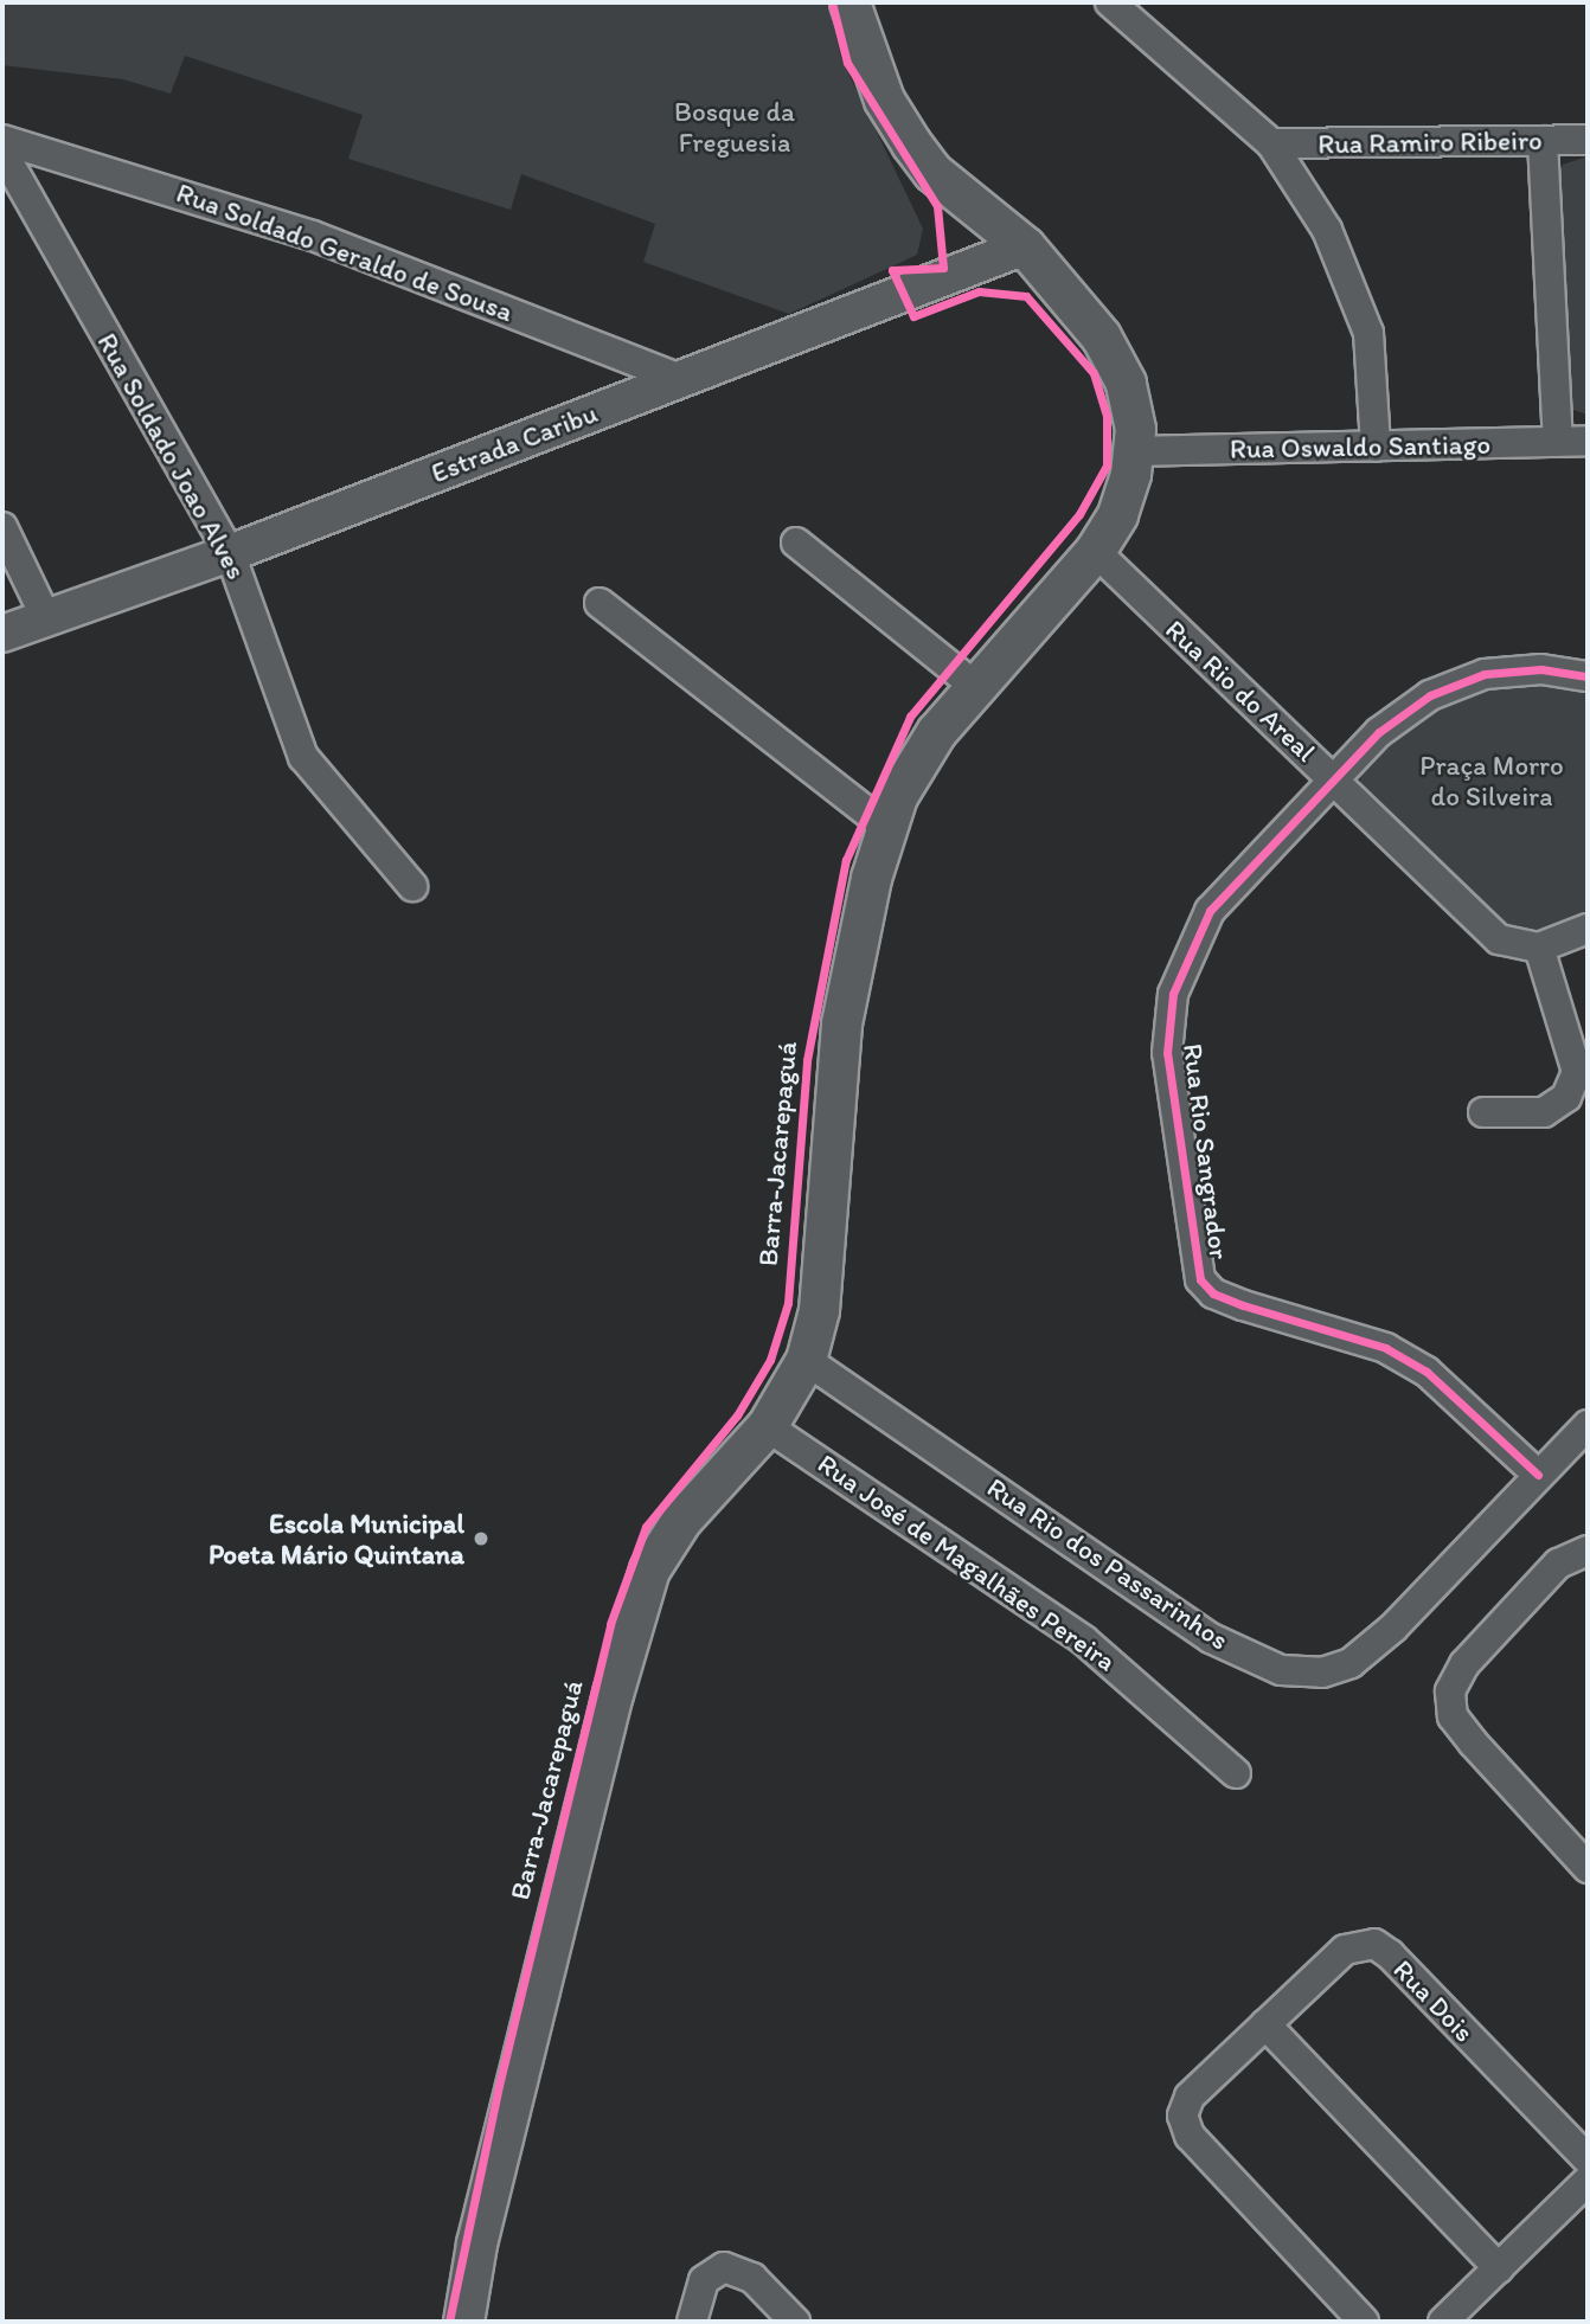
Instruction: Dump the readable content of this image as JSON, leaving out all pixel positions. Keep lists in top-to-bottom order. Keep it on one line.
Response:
{"streets":{"street":["Rua Ramiro Ribeiro","Rua Soldado Geraldo de Sousa","Estrada Caribu","Rua Oswaldo Santiago","Rua Soldado Joao Alves","Rua Rio do Areal","Rua Rio Sangrador","Rua José de Magalhães Pereira","Rua Rio dos Passarinhos","Rua Dois"],"cycle path":["Barra-Jacarepaguá"]},"crossings":[["Rua Soldado Geraldo de Sousa","Estrada Caribu"],["Estrada Caribu","Rua Soldado Joao Alves"],["Rua Rio do Areal","Rua Rio Sangrador"],["Rua Rio Sangrador","Rua Rio dos Passarinhos"]],"parks":["Bosque da Freguesia","Praça Morro do Silveira"],"places":["Escola Municipal Poeta Mário Quintana"]}
